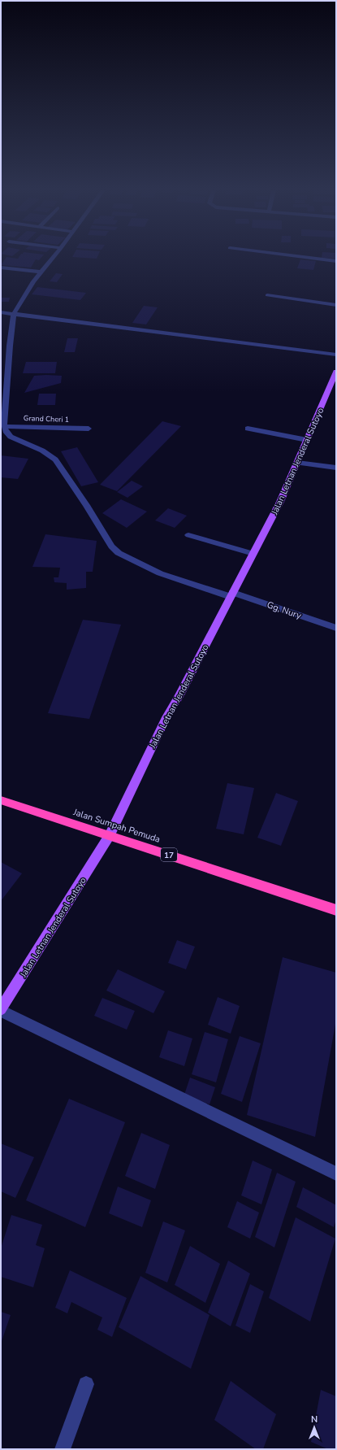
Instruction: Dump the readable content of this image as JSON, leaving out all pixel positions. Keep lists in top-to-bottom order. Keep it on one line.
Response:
{"streets":{"highway":["Jalan Sumpah Pemuda","17"],"main road":["Jalan Letnan Jenderal Sutoyo"],"street":["Grand Cheri 1","Gg, Nury"]},"crossings":[["Grand Cheri 1","Gg, Nury"],["Jalan Letnan Jenderal Sutoyo","Gg, Nury"],["Jalan Letnan Jenderal Sutoyo","Jalan Sumpah Pemuda"]],"north":"top"}
